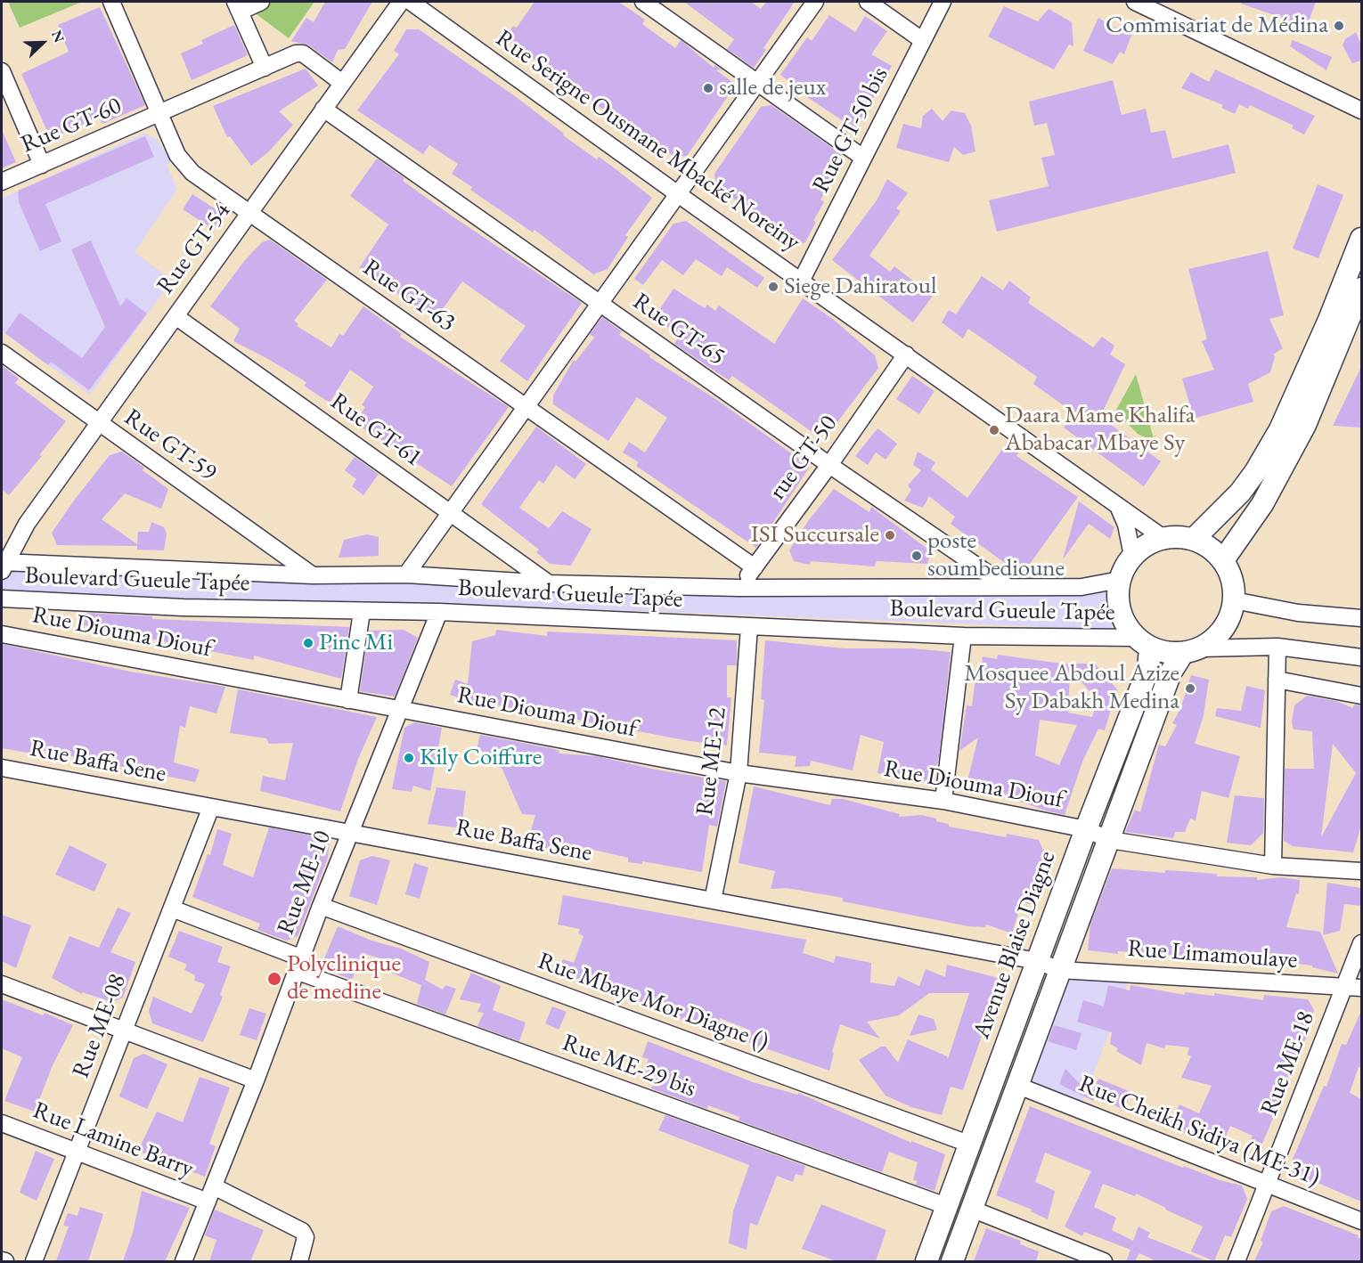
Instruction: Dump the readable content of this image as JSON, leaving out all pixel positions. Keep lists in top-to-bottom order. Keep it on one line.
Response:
{"streets":{"main road":["Avenue Blaise Diagne"],"street":["Rue GT-60","Rue GT-50 bis","Rue Serigne Ousmane Mbacké Noreiny","Rue GT-54","Rue GT-63","Rue GT-65","Rue GT-61","Rue GT-59","rue GT-50","Boulevard Gueule Tapée","Rue Diouma Diouf","Rue Baffa Sene","Rue ME-12","Rue ME-10","Rue Limamoulaye","Rue Mbaye Mor Diagne ()","Rue ME-08","Rue ME-18","Rue ME-29 bis","Rue Cheikh Sidiya (ME-31)","Rue Lamine Barry"]},"crossings":[["Rue GT-60","Rue GT-54"],["Rue GT-60","Rue GT-63"],["Rue GT-50 bis","Rue Serigne Ousmane Mbacké Noreiny"],["Rue Serigne Ousmane Mbacké Noreiny","rue GT-50"],["Rue GT-54","Rue GT-63"],["Rue GT-54","Rue GT-65"],["Rue GT-54","Rue GT-61"],["Rue GT-54","Rue GT-59"],["Rue GT-54","Boulevard Gueule Tapée"],["Rue GT-63","rue GT-50"],["Rue GT-65","rue GT-50"],["Rue GT-65","Boulevard Gueule Tapée"],["Rue GT-61","Boulevard Gueule Tapée"],["Rue GT-59","Boulevard Gueule Tapée"],["rue GT-50","Boulevard Gueule Tapée"],["Boulevard Gueule Tapée","Rue ME-12"],["Boulevard Gueule Tapée","Rue ME-10"],["Boulevard Gueule Tapée","Avenue Blaise Diagne"],["Rue Diouma Diouf","Rue ME-12"],["Rue Diouma Diouf","Rue ME-10"],["Rue Diouma Diouf","Avenue Blaise Diagne"],["Rue Baffa Sene","Rue ME-12"],["Rue Baffa Sene","Rue ME-10"],["Rue Baffa Sene","Avenue Blaise Diagne"],["Rue Baffa Sene","Rue Limamoulaye"],["Rue Baffa Sene","Rue ME-08"],["Rue ME-10","Rue Mbaye Mor Diagne ()"],["Rue ME-10","Rue ME-29 bis"],["Rue ME-10","Rue Lamine Barry"],["Avenue Blaise Diagne","Rue Limamoulaye"],["Avenue Blaise Diagne","Rue Mbaye Mor Diagne ()"],["Avenue Blaise Diagne","Rue ME-29 bis"],["Rue Limamoulaye","Rue ME-18"],["Rue ME-08","Rue ME-29 bis"],["Rue ME-08","Rue Lamine Barry"],["Rue ME-18","Rue Cheikh Sidiya (ME-31)"]],"places":["Commisariat de Médina","salle de jeux","Siege Dahiratoul","Daara Mame Khalifa Ababacar Mbaye Sy","ISI Succursale","poste soumbedioune","Pinc Mi","Mosquee Abdoul Azize Sy Dabakh Medina","Kily Coiffure","Polyclinique de medine"],"north":"top right"}
